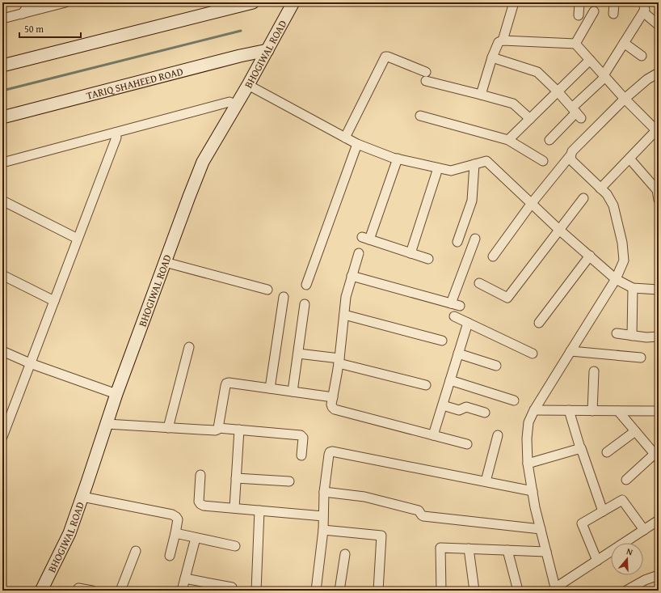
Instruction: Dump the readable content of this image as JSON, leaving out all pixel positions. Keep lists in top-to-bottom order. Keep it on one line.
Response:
{"streets":{"main road":["BHOGIWAL ROAD","TARIQ SHAHEED ROAD"]},"crossings":[["BHOGIWAL ROAD","TARIQ SHAHEED ROAD"]],"scale_bar":"50 m","north":"top"}
